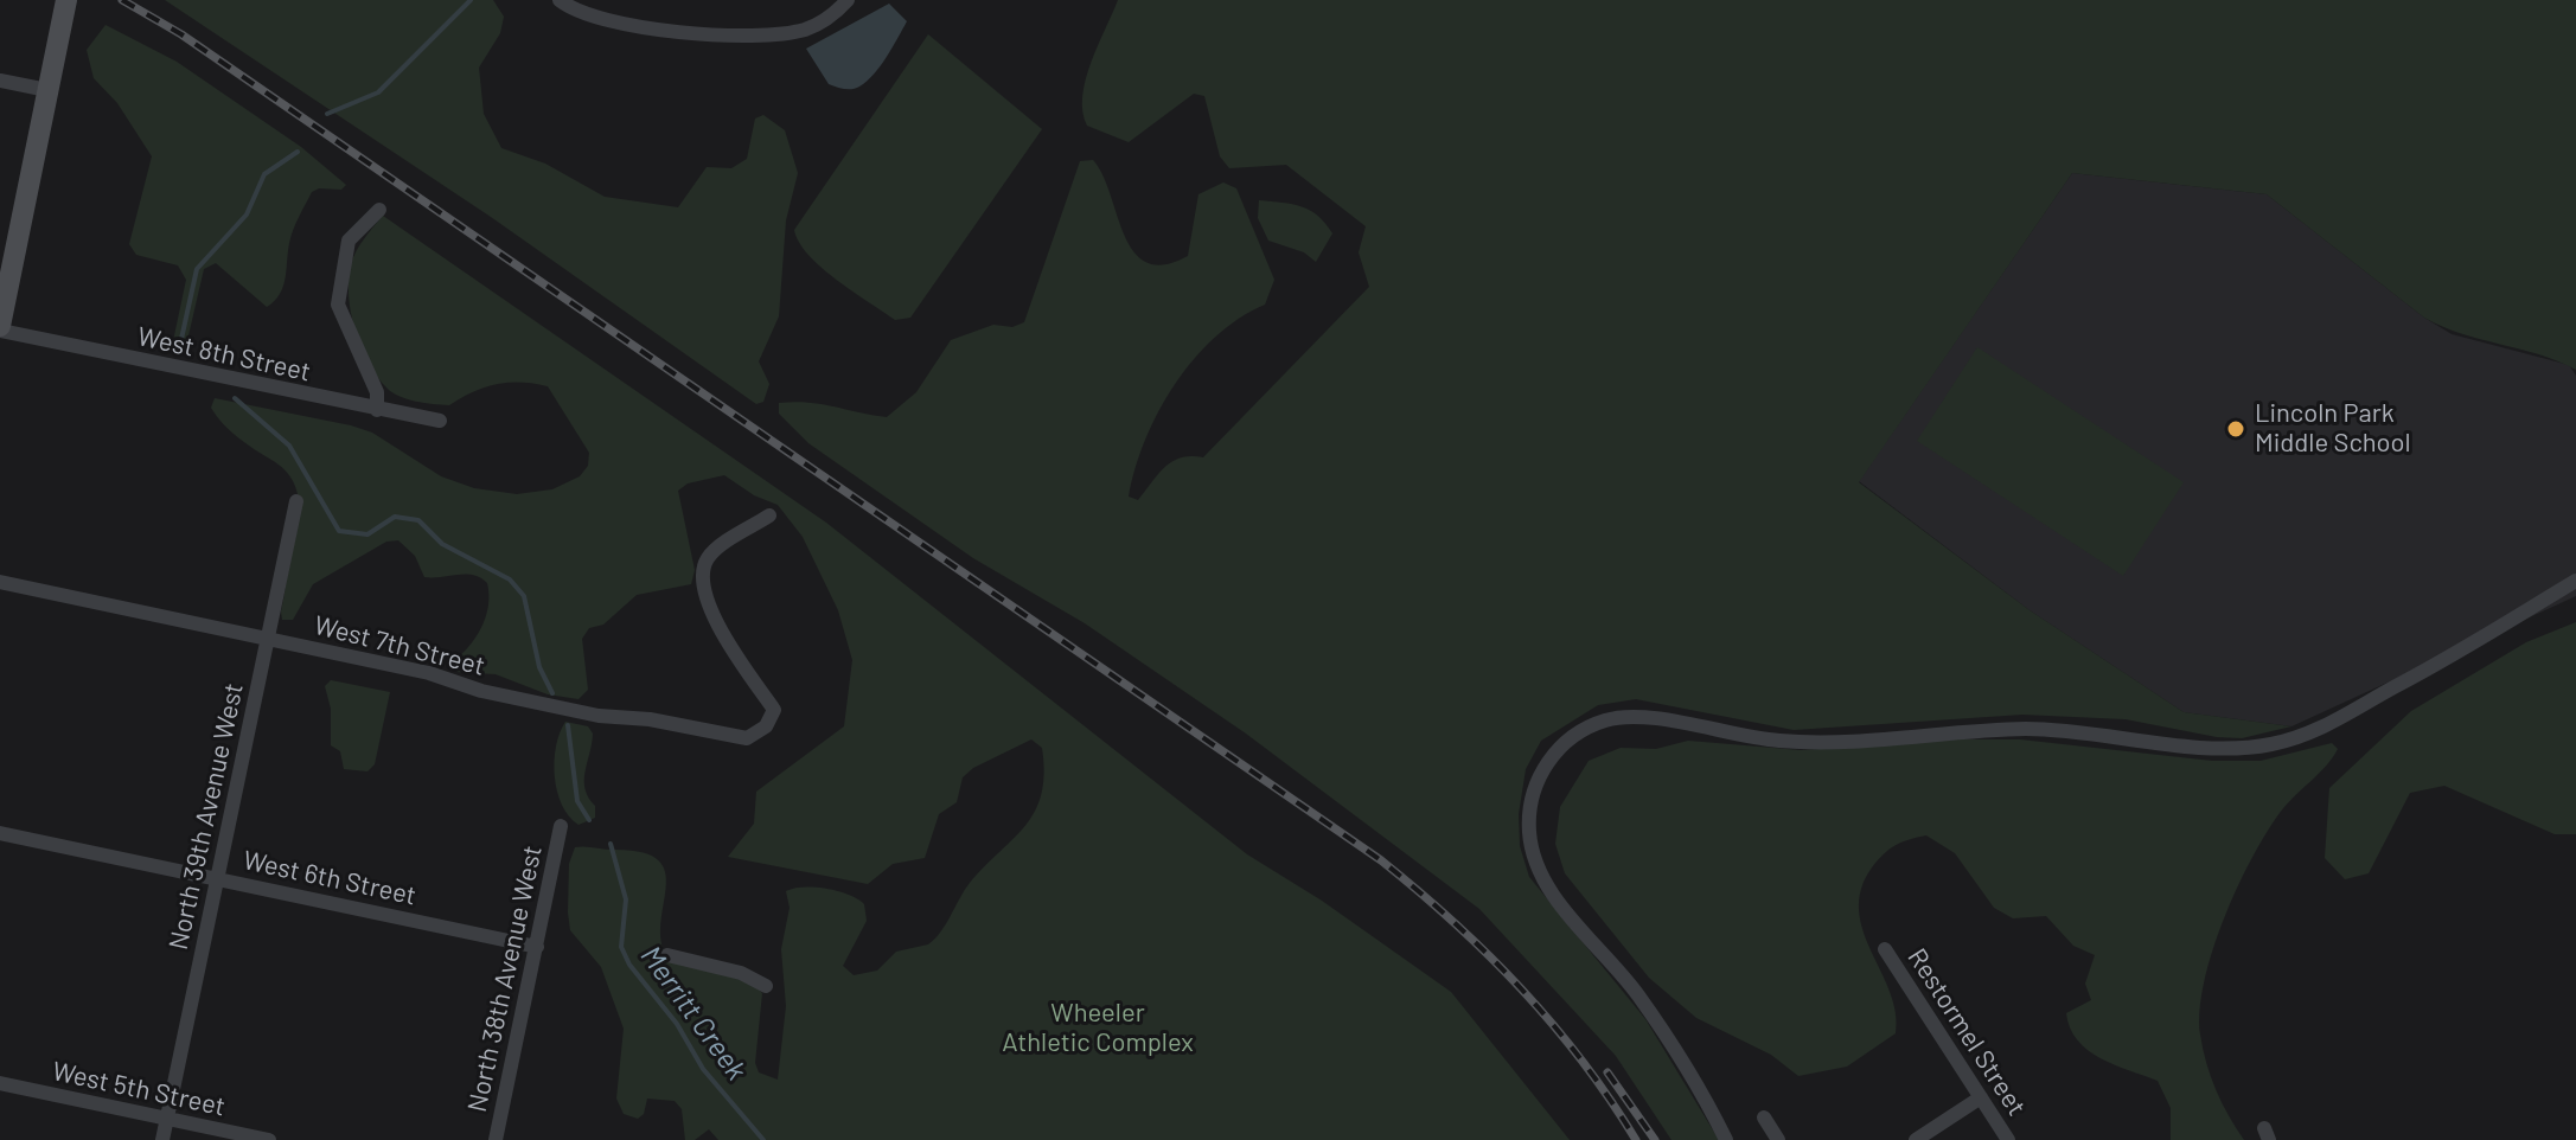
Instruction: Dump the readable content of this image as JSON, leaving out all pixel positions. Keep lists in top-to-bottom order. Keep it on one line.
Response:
{"streets":{"street":["West 8th Street","West 7th Street","North 39th Avenue West","West 6th Street","North 38th Avenue West","Restormel Street","West 5th Street"]},"crossings":[["West 7th Street","North 39th Avenue West"],["North 39th Avenue West","West 6th Street"],["North 39th Avenue West","West 5th Street"],["West 6th Street","North 38th Avenue West"]],"water":["Merritt Creek"],"parks":["Wheeler Athletic Complex"],"places":["Lincoln Park Middle School"]}
